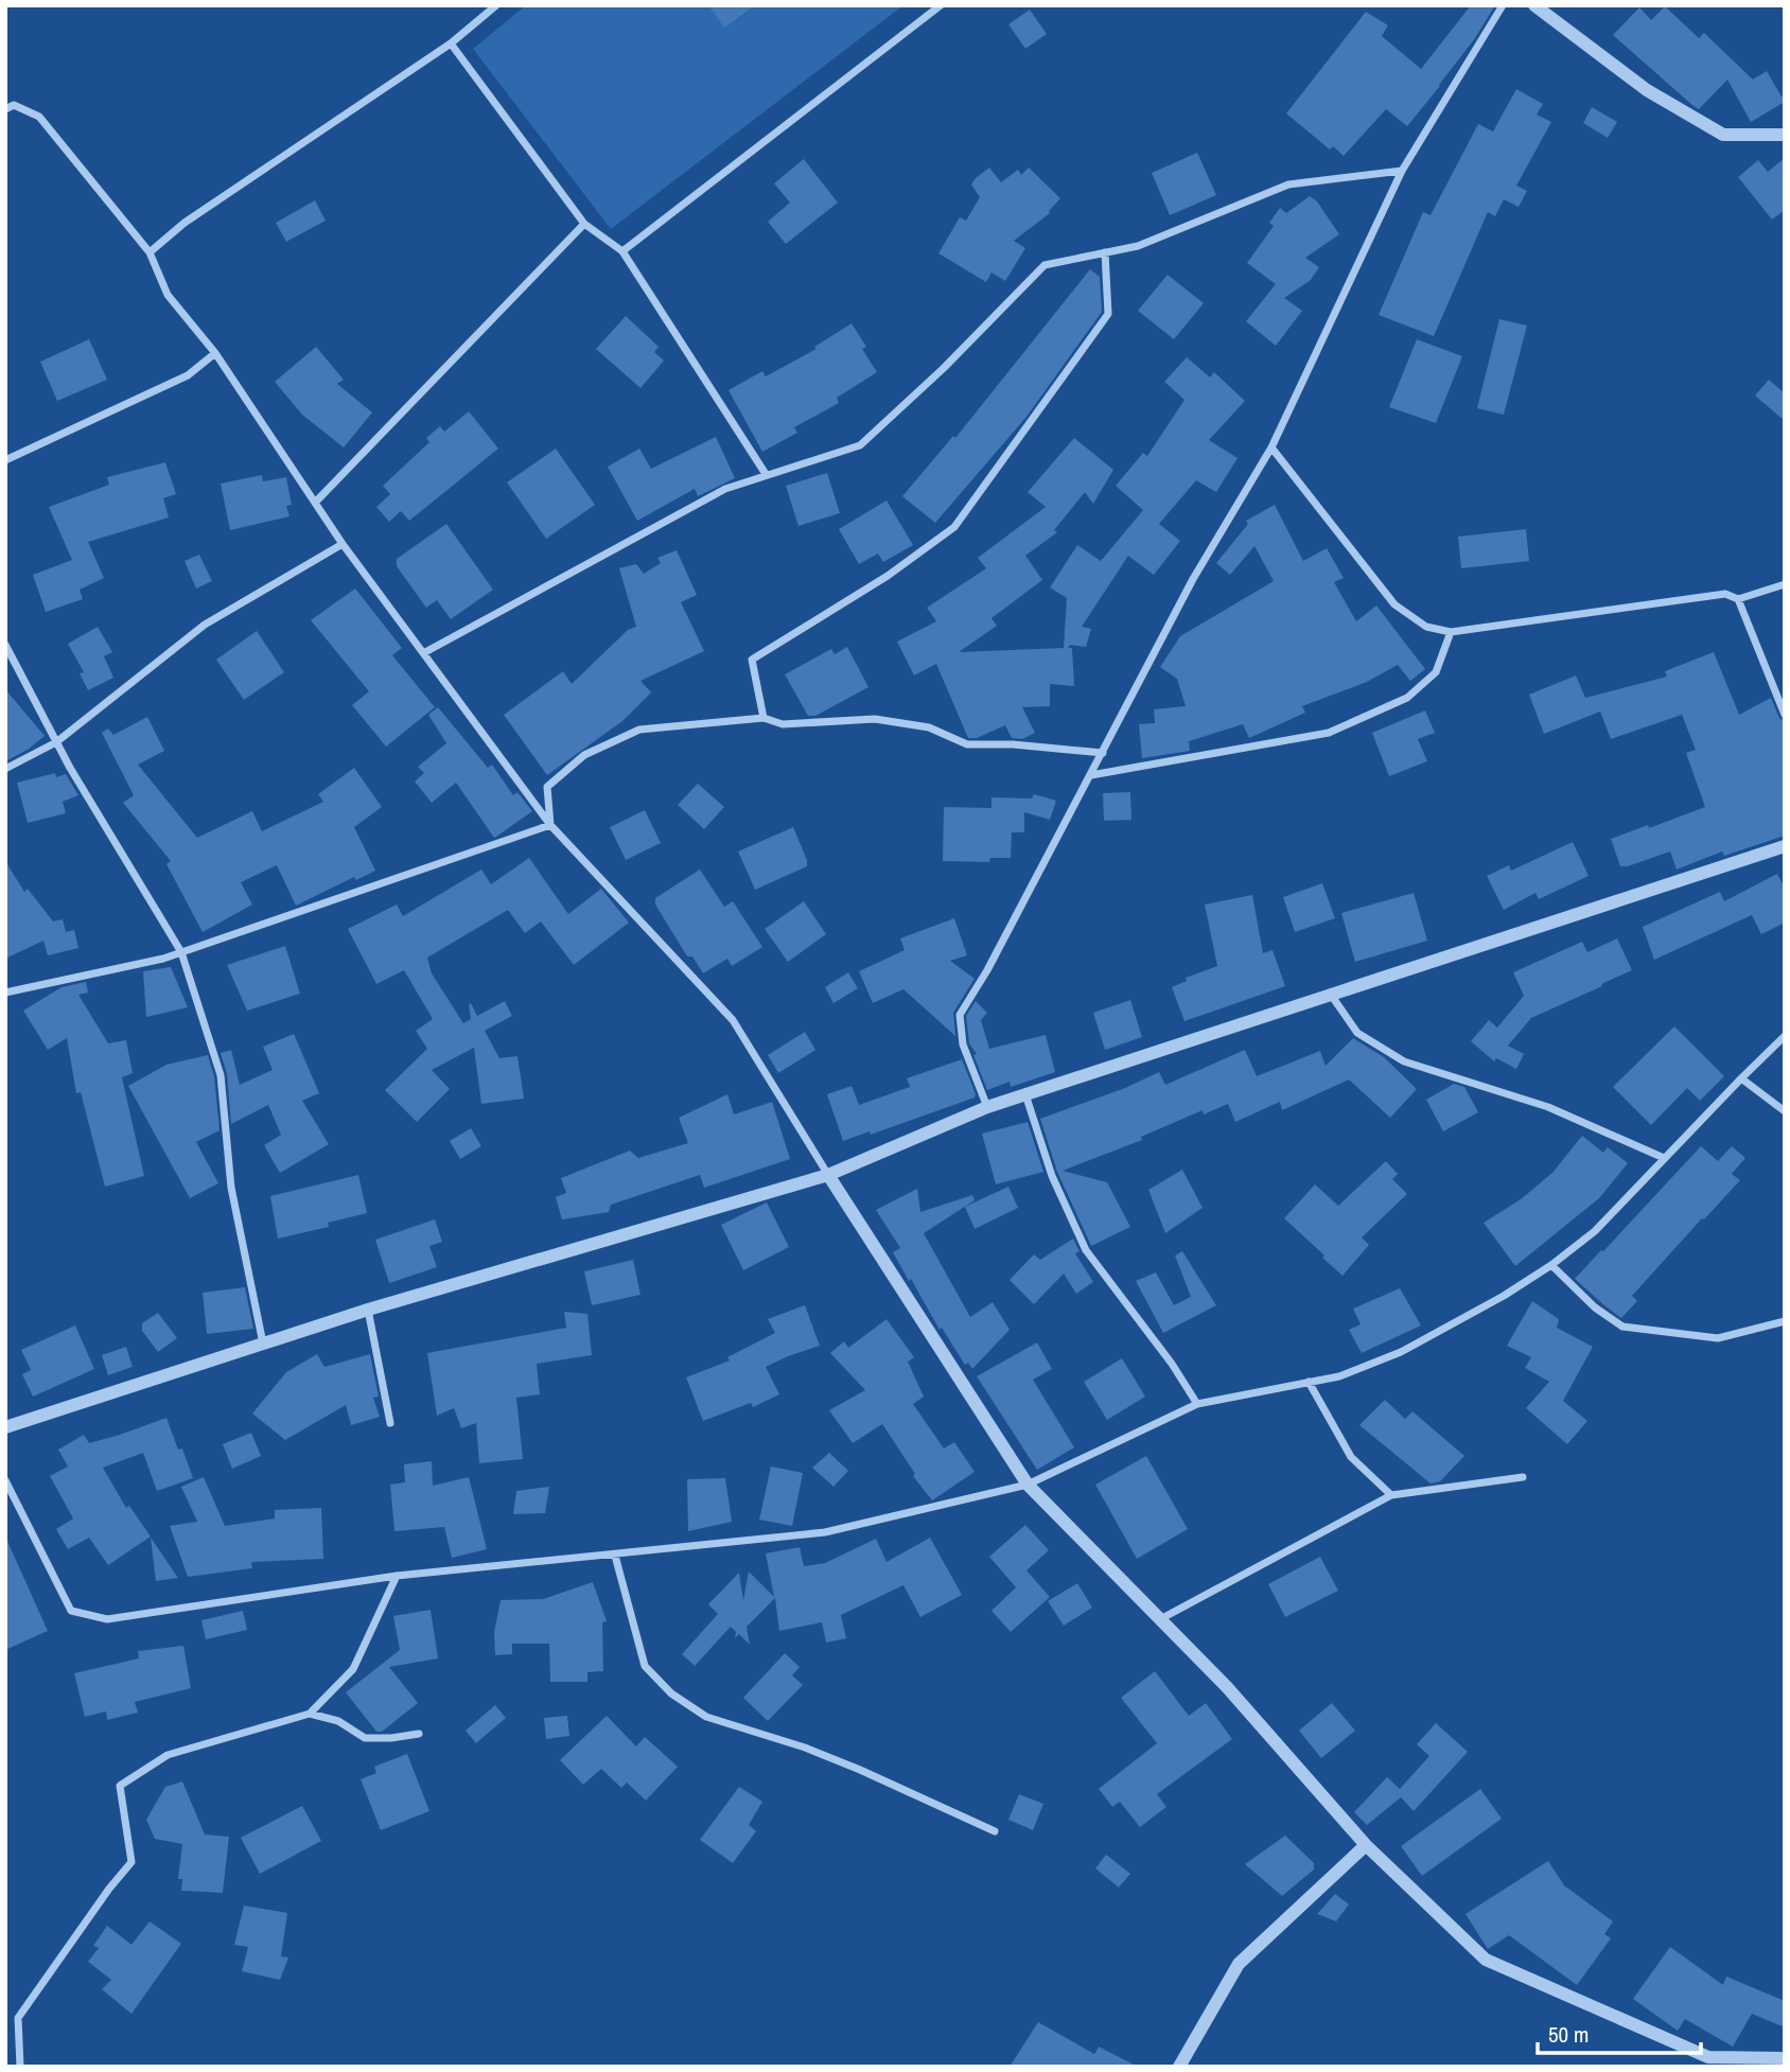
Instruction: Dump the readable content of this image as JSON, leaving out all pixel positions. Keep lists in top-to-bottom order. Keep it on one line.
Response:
{"scale_bar":"50 m"}
